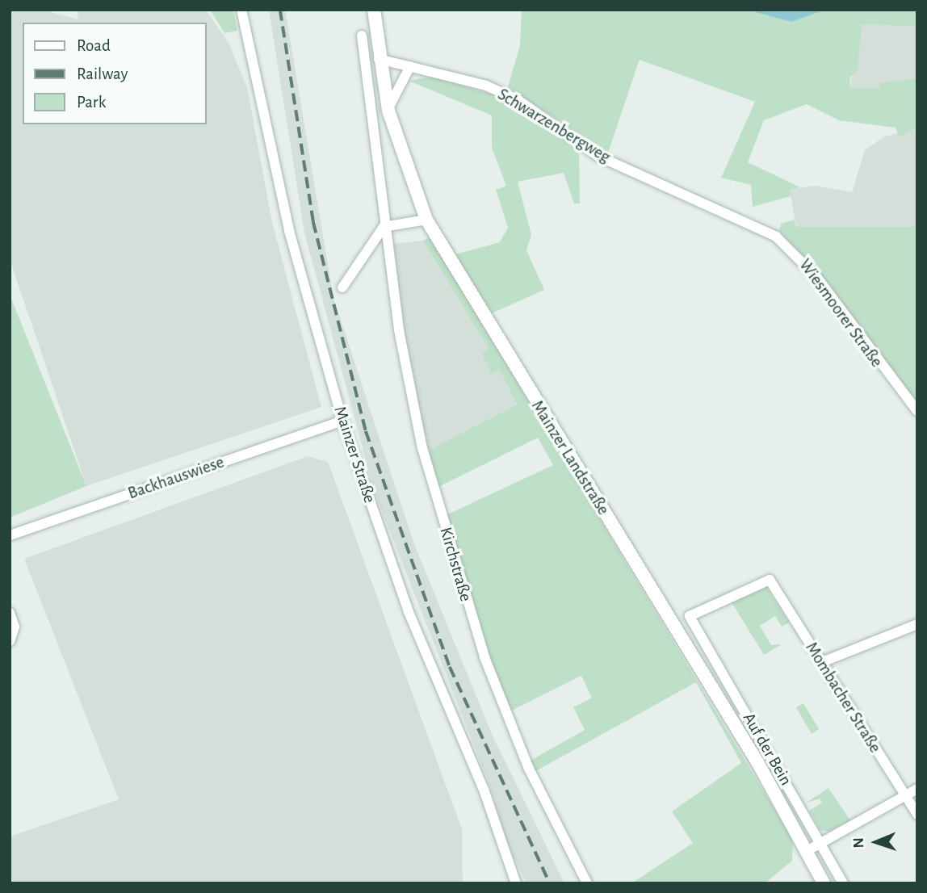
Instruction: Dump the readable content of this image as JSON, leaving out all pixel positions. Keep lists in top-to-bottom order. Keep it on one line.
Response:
{"streets":{"main road":["Mainzer Landstraße"],"street":["Schwarzenbergweg","Wiesmoorer Straße","Mainzer Straße","Backhauswiese","Kirchstraße","Mombacher Straße","Auf der Bein"]},"crossings":[["Schwarzenbergweg","Wiesmoorer Straße"],["Schwarzenbergweg","Mainzer Landstraße"],["Mainzer Straße","Backhauswiese"],["Mombacher Straße","Auf der Bein"]],"legend":["Road","Railway","Park"],"north":"left"}
